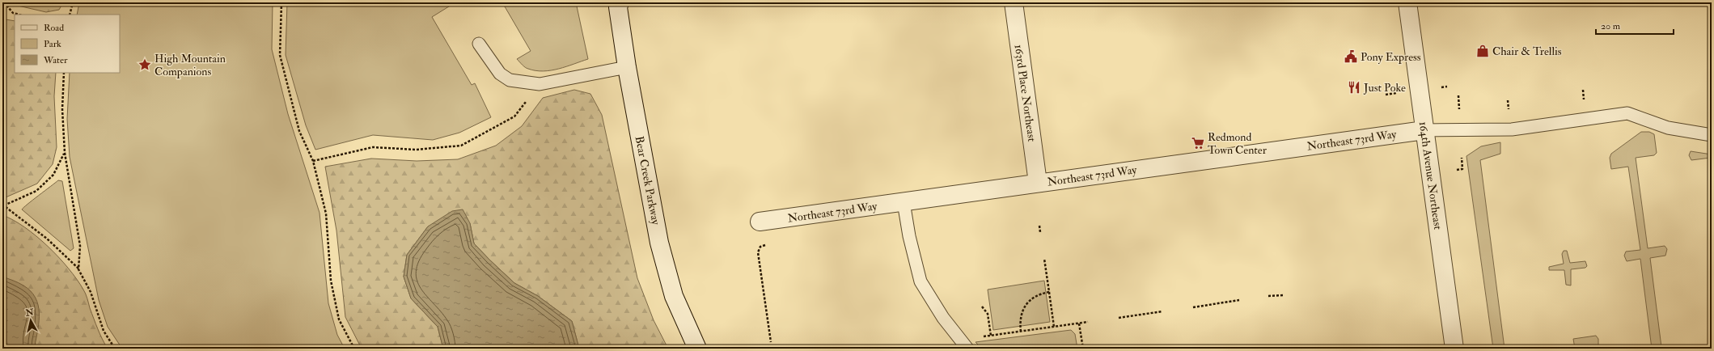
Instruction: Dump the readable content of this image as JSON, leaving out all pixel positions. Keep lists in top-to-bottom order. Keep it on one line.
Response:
{"streets":{"street":["163rd Place Northeast","Northeast 73rd Way","164th Avenue Northeast","Bear Creek Parkway"]},"crossings":[["163rd Place Northeast","Northeast 73rd Way"],["Northeast 73rd Way","164th Avenue Northeast"]],"places":{"shop":["Chair & Trellis"],"public building":["Pony Express"],"place":["High Mountain Companions"],"restaurant":["Just Poke"],"supermarket":["Redmond Town Center"]},"legend":["Road","Park","Water"],"scale_bar":"20 m","north":"top"}
